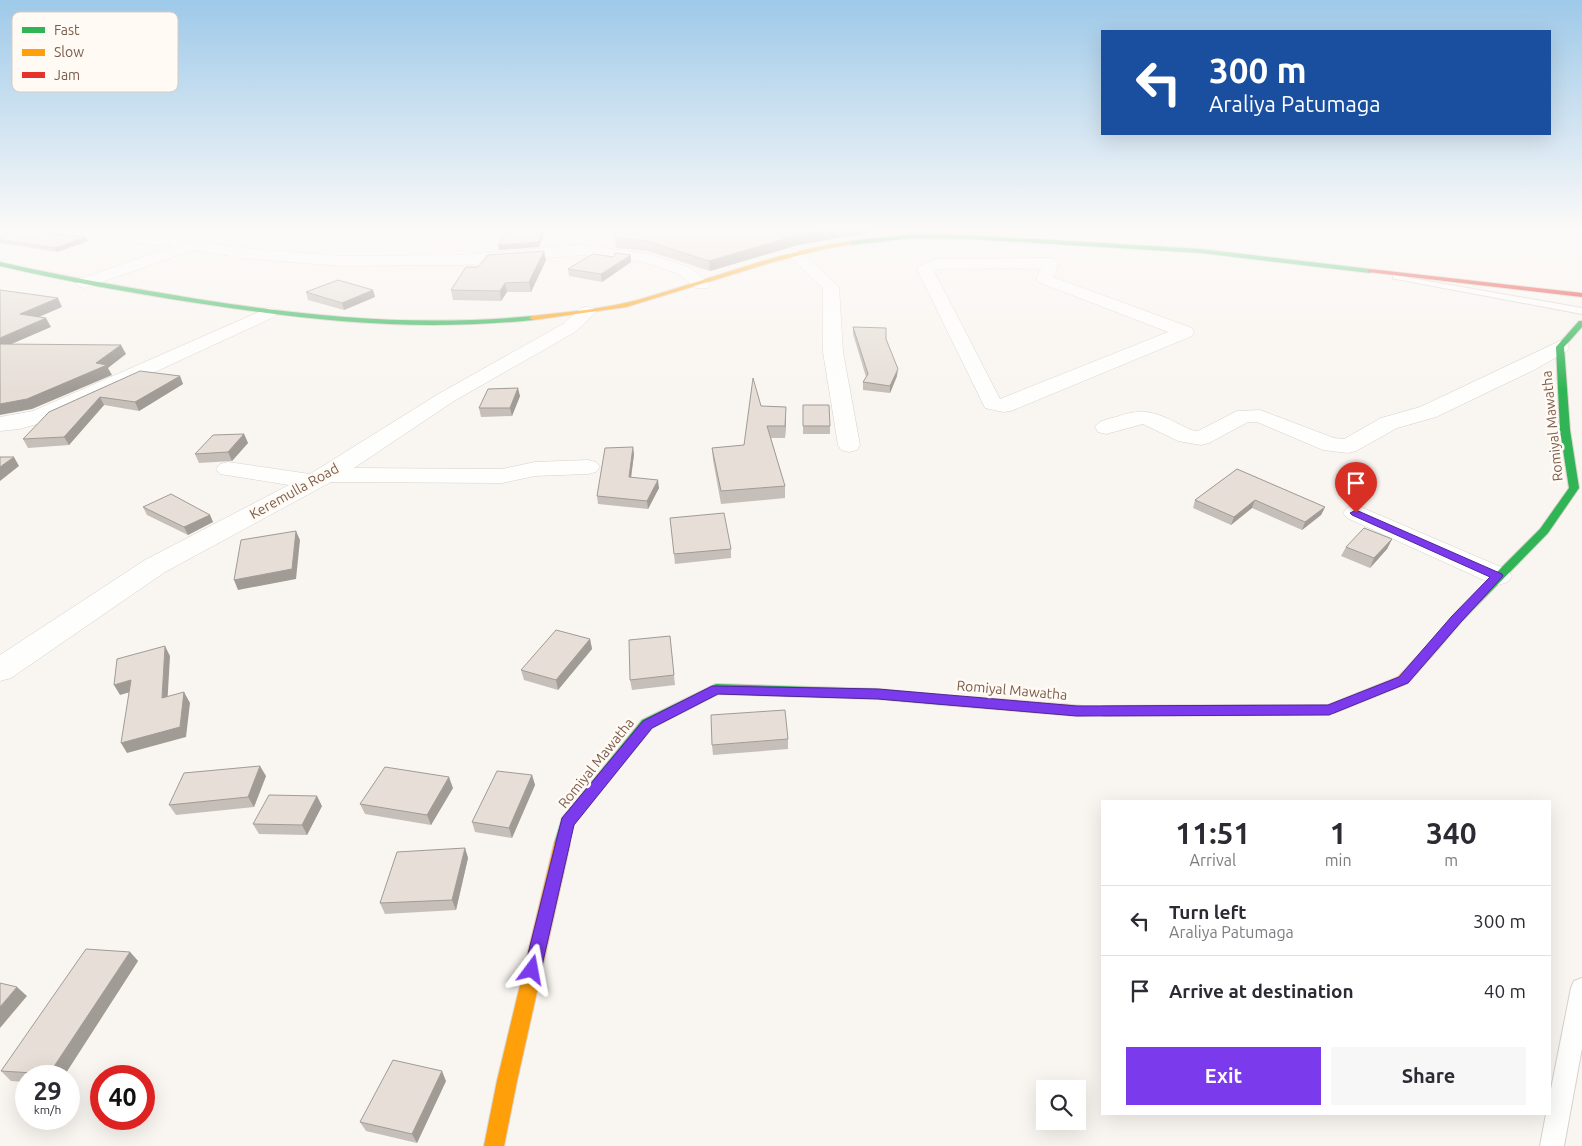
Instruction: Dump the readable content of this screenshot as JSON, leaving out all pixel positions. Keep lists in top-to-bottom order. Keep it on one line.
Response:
{"streets":{"main road":["Romiyal Mawatha"],"street":["Keremulla Road"]},"legend":["Fast","Slow","Jam"],"page":{"turn":["300 m","Araliya Patumaga"],"eta":["11:51","Arrival","1","min","340","m"],"list":[{"name":"Turn left","note":"Araliya Patumaga","value":"300 m"},{"name":"Arrive at destination","value":"40 m"}],"buttons":["Exit","Share"],"speed":"29 km/h","limit":"40"}}
